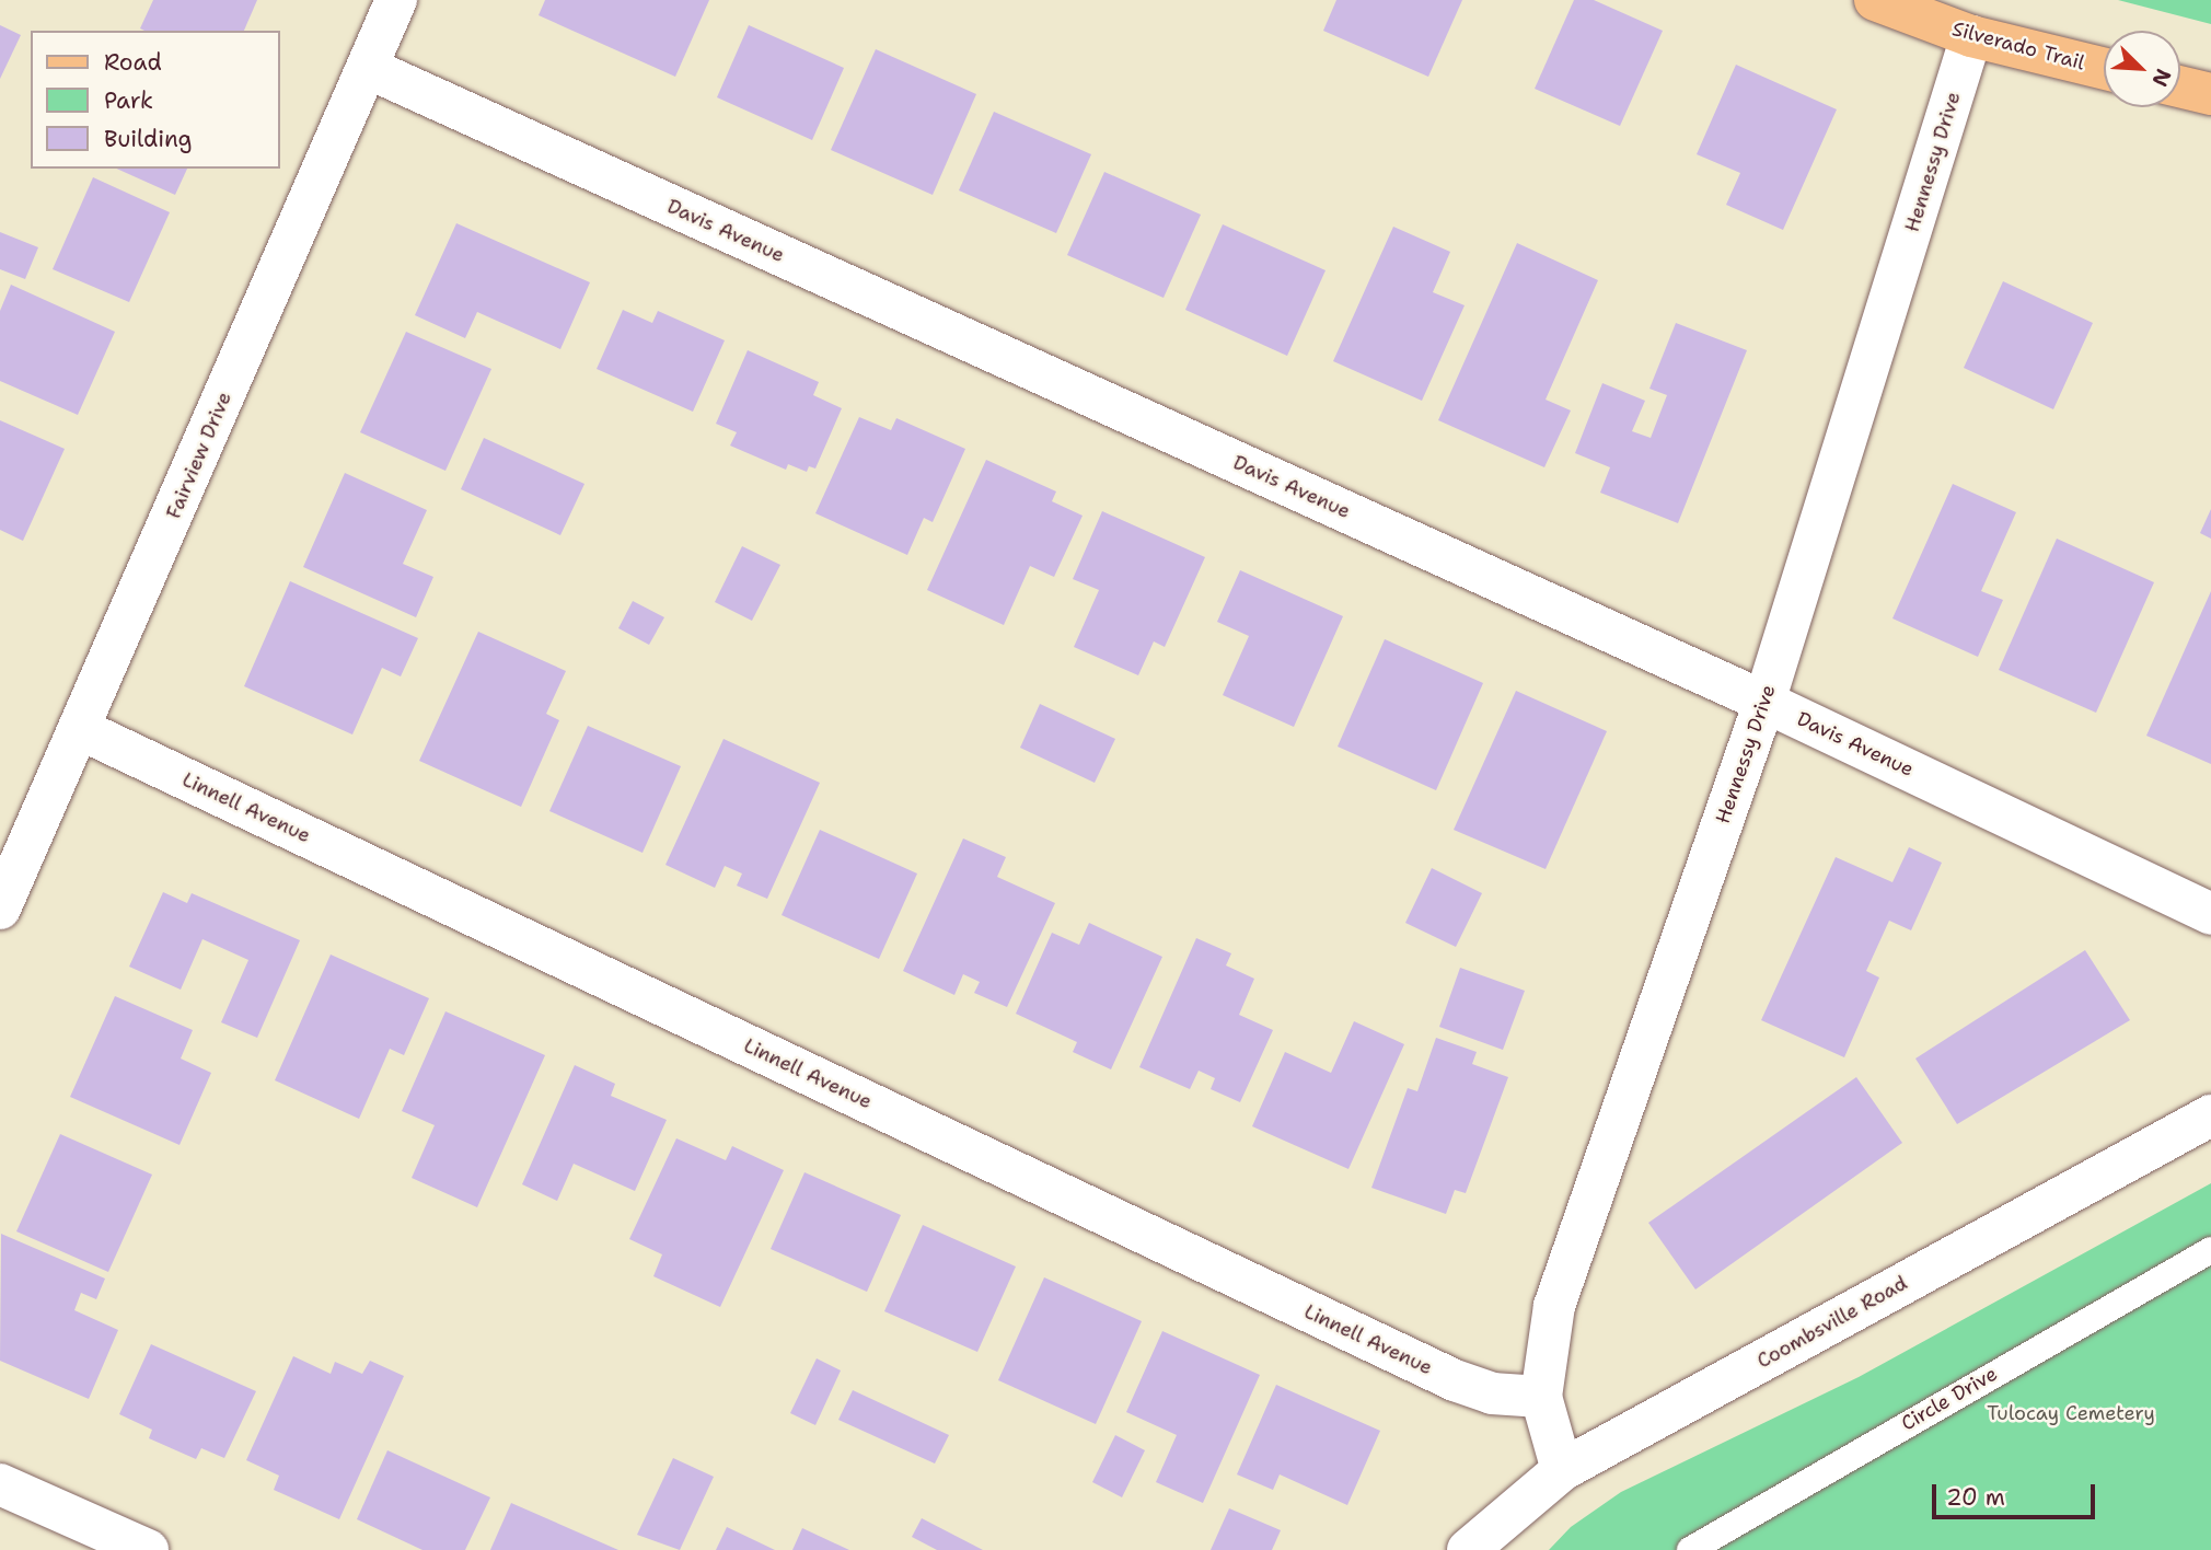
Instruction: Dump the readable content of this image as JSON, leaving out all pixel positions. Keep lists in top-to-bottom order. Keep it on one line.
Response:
{"streets":{"main road":["Silverado Trail"],"street":["Hennessy Drive","Davis Avenue","Fairview Drive","Linnell Avenue","Coombsville Road"],"lane":["Circle Drive"]},"crossings":[["Silverado Trail","Hennessy Drive"],["Hennessy Drive","Davis Avenue"],["Hennessy Drive","Linnell Avenue"],["Hennessy Drive","Coombsville Road"],["Davis Avenue","Fairview Drive"],["Fairview Drive","Linnell Avenue"]],"parks":["Tulocay Cemetery"],"legend":["Road","Park","Building"],"scale_bar":"20 m","north":"bottom right"}
